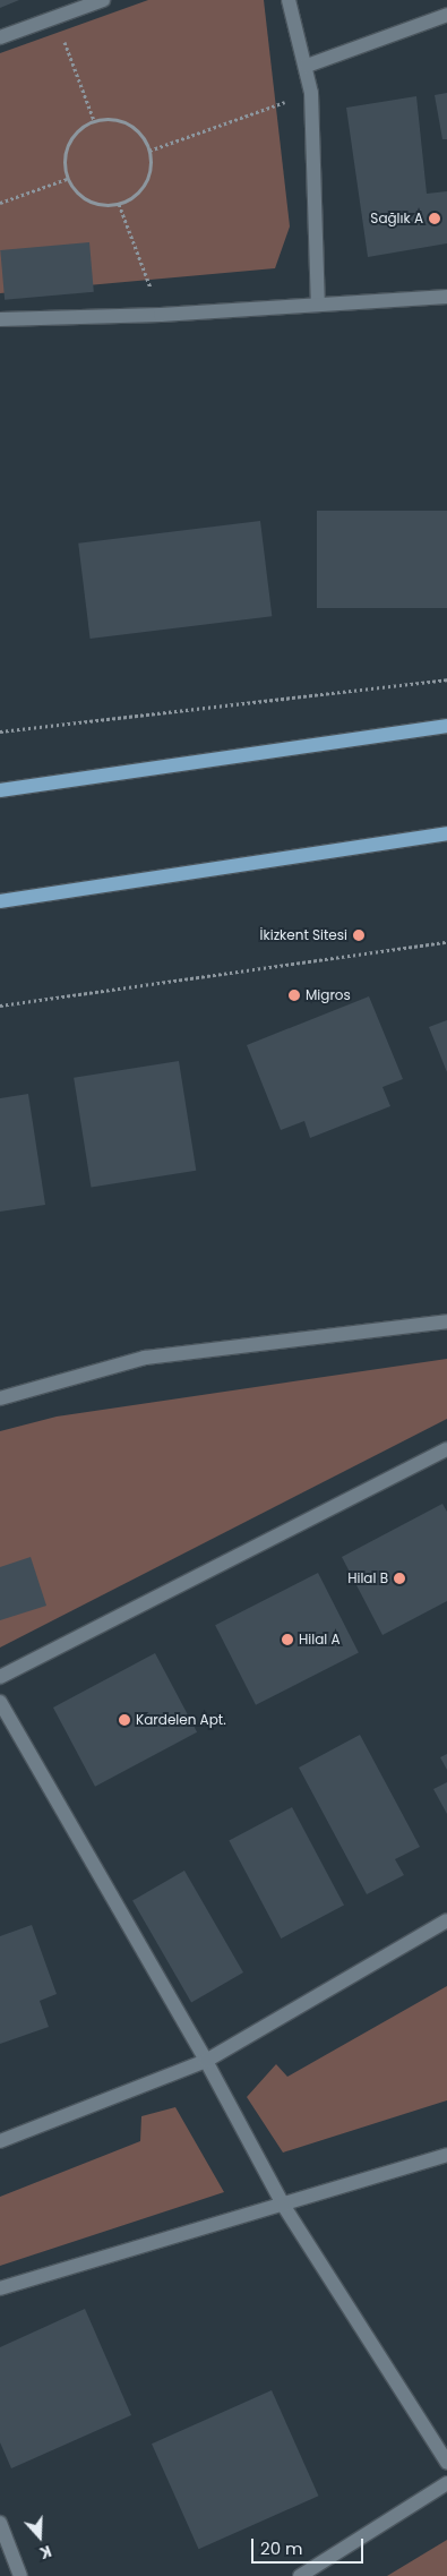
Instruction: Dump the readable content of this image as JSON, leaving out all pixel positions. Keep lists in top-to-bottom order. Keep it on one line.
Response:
{"places":["Sağlık A","İkizkent Sitesi","Migros","Hilal B","Hilal A","Kardelen Apt."],"scale_bar":"20 m","north":"bottom"}
